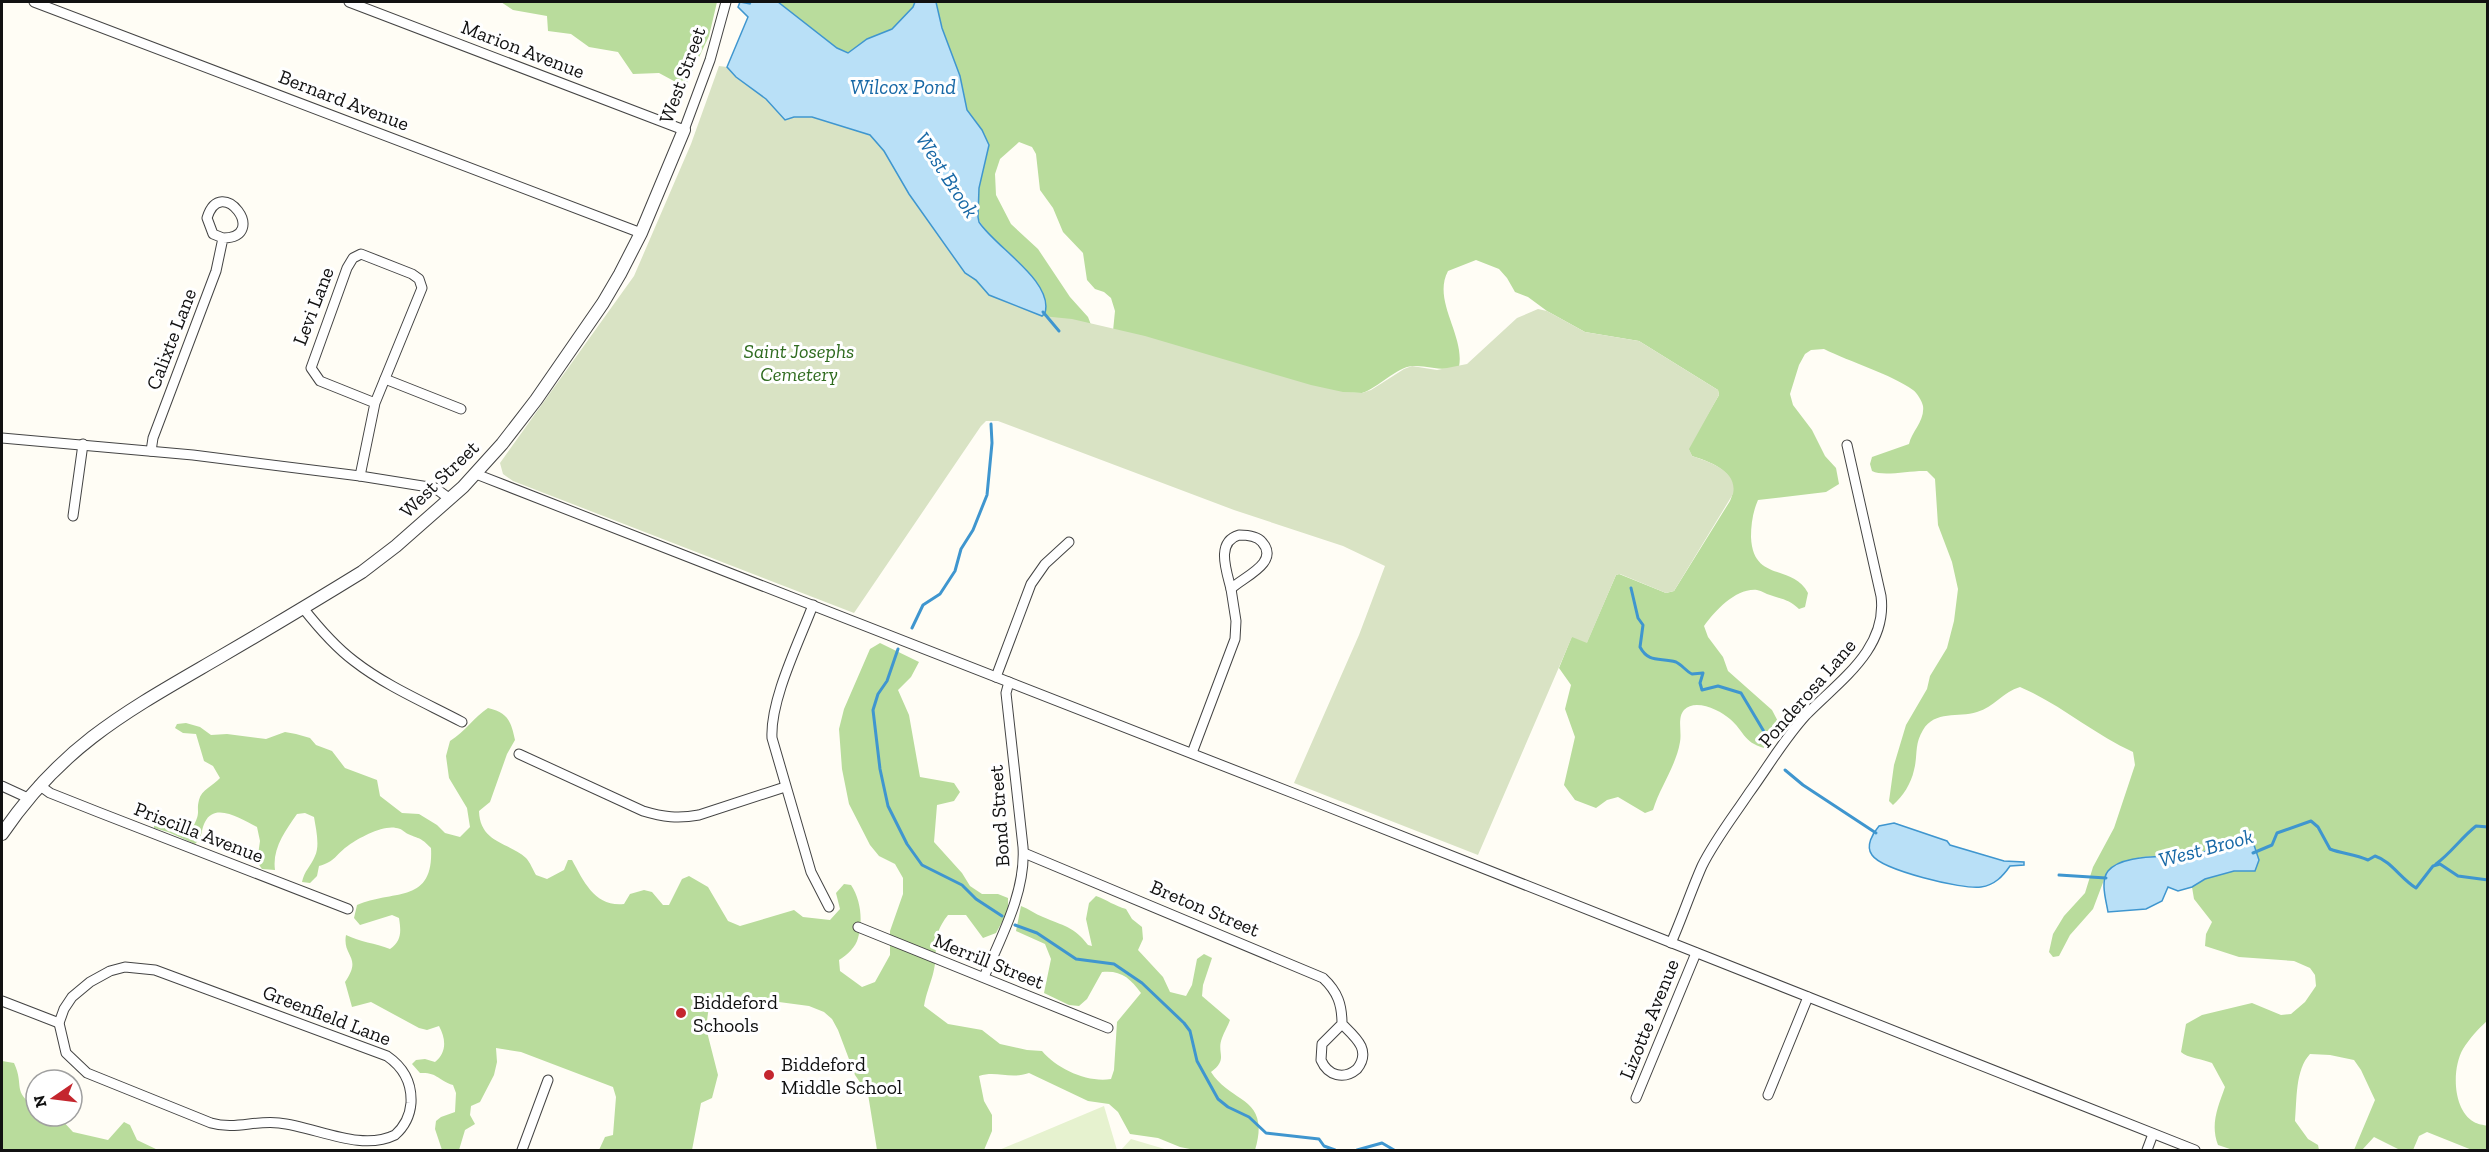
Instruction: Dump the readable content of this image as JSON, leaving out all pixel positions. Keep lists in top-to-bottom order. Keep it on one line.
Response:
{"streets":{"street":["Marion Avenue","West Street","Bernard Avenue","Levi Lane","Calixte Lane","Ponderosa Lane","Bond Street","Priscilla Avenue","Breton Street","Merrill Street","Greenfield Lane","Lizotte Avenue"]},"crossings":[["Marion Avenue","West Street"],["West Street","Bernard Avenue"],["West Street","Priscilla Avenue"],["Bond Street","Breton Street"],["Bond Street","Merrill Street"]],"water":["Wilcox Pond","West Brook"],"parks":["Saint Josephs Cemetery"],"places":["Biddeford Schools","Biddeford Middle School"],"north":"left"}
